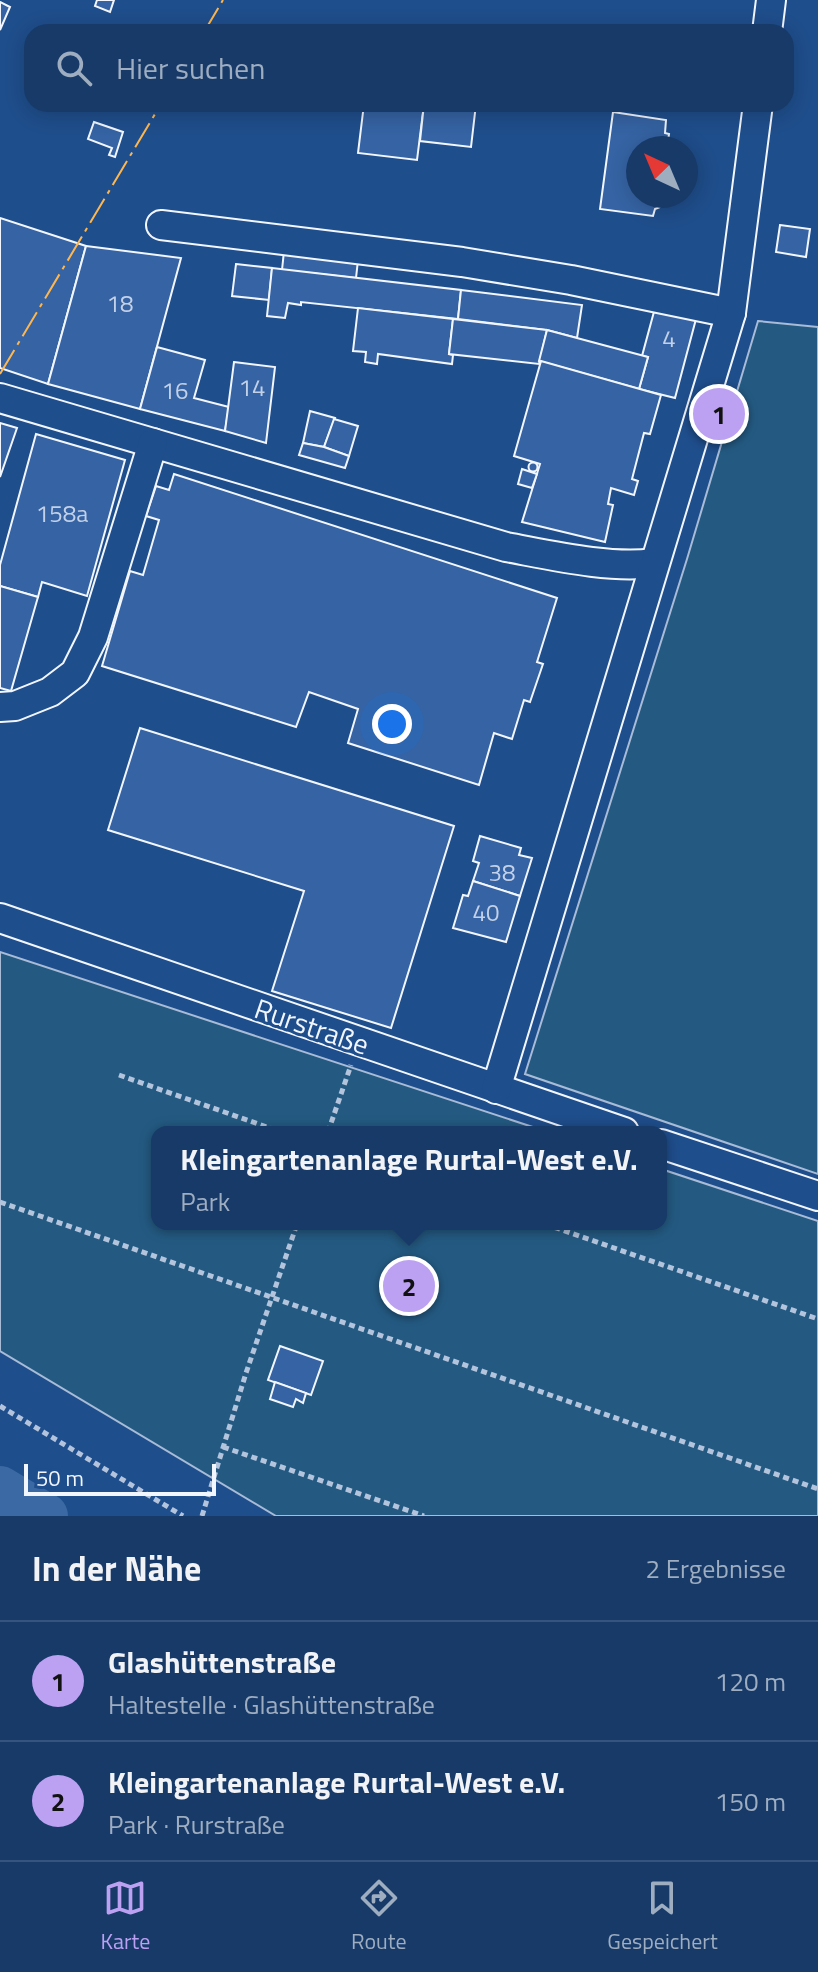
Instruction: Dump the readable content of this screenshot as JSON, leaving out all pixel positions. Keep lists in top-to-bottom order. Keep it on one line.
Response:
{"streets":{"street":["Rurstraße"]},"house_numbers":["18","4","14","16","158a","38","40"],"scale_bar":"50 m","north":"top left","page":{"search":"Hier suchen","pins":["1","2"],"popup":["Kleingartenanlage Rurtal-West e.V.","Park"],"scale":"50 m","heading":["In der Nähe","2 Ergebnisse"],"list":[{"mark":"1","name":"Glashüttenstraße","note":"Haltestelle · Glashüttenstraße","value":"120 m"},{"mark":"2","name":"Kleingartenanlage Rurtal-West e.V.","note":"Park · Rurstraße","value":"150 m"}],"nav":["Karte","Route","Gespeichert"]}}
